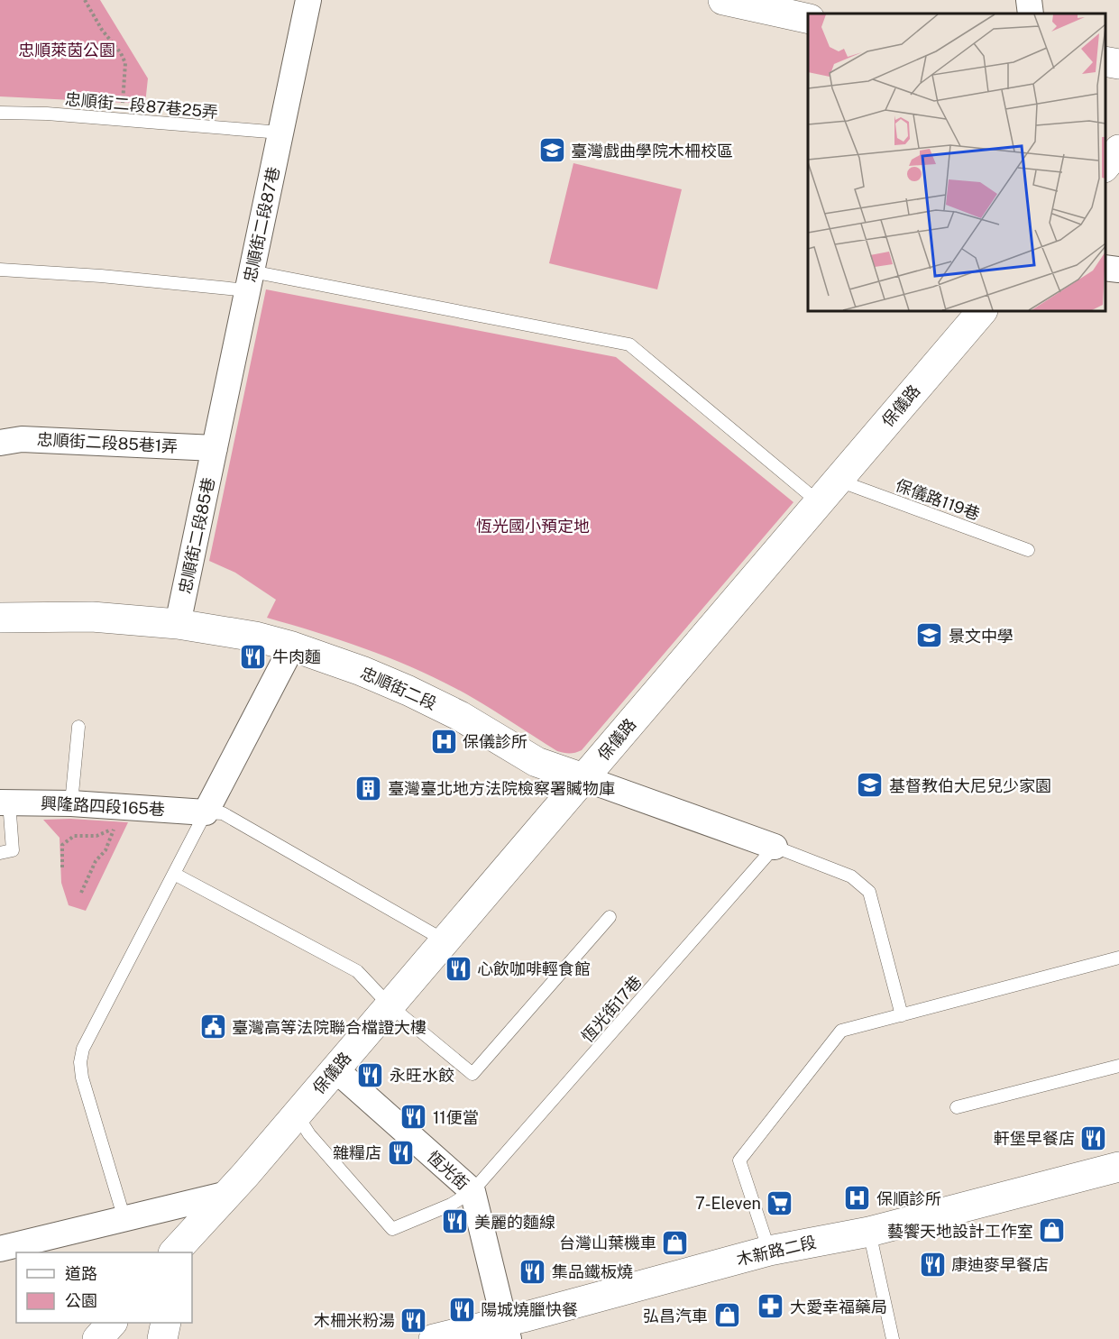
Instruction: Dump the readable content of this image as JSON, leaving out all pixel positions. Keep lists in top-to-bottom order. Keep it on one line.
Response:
{"streets":{"street":["忠順街二段87巷","保儀路","忠順街二段85巷1弄","忠順街二段85巷","忠順街二段","興隆路四段165巷","恆光街","木新路二段"],"lane":["忠順街二段87巷25弄","保儀路119巷","恆光街17巷"]},"crossings":[["忠順街二段87巷25弄","忠順街二段87巷"],["忠順街二段87巷","忠順街二段85巷1弄"],["忠順街二段87巷","保儀路119巷"],["忠順街二段87巷","忠順街二段85巷"],["保儀路","保儀路119巷"],["保儀路","忠順街二段"],["保儀路","恆光街17巷"],["保儀路","恆光街"],["忠順街二段85巷1弄","忠順街二段85巷"],["忠順街二段85巷","忠順街二段"],["忠順街二段","恆光街17巷"],["恆光街17巷","恆光街"],["恆光街","木新路二段"]],"parks":["忠順萊茵公園","恆光國小預定地"],"places":{"school or university":["臺灣戲曲學院木柵校區","景文中學","基督教伯大尼兒少家園"],"restaurant":["牛肉麵","心飲咖啡輕食館","永旺水餃","11便當","軒堡早餐店","雜糧店","美麗的麵線","康迪麥早餐店","集品鐵板燒","陽城燒臘快餐","木柵米粉湯"],"hospital":["保儀診所","保順診所"],"building":["臺灣臺北地方法院檢察署贓物庫"],"public building":["臺灣高等法院聯合檔證大樓"],"supermarket":["7-Eleven"],"shop":["藝饗天地設計工作室","台灣山葉機車","弘昌汽車"],"pharmacy":["大愛幸福藥局"]},"legend":["道路","公園"]}
